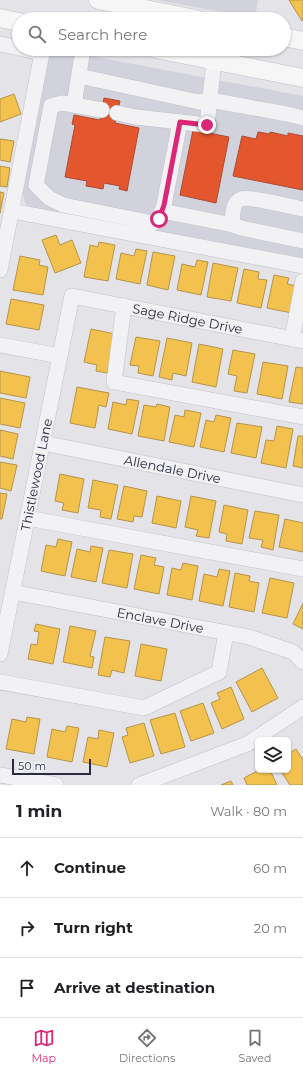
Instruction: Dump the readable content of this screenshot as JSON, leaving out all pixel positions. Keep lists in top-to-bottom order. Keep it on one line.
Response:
{"streets":{"street":["Sage Ridge Drive","Allendale Drive","Thistlewood Lane","Enclave Drive"]},"crossings":[["Sage Ridge Drive","Thistlewood Lane"],["Allendale Drive","Thistlewood Lane"],["Thistlewood Lane","Enclave Drive"]],"scale_bar":"50 m","page":{"search":"Search here","scale":"50 m","heading":["1 min","Walk · 80 m"],"list":[["Continue","60 m"],["Turn right","20 m"],"Arrive at destination"],"nav":["Map","Directions","Saved"]}}
